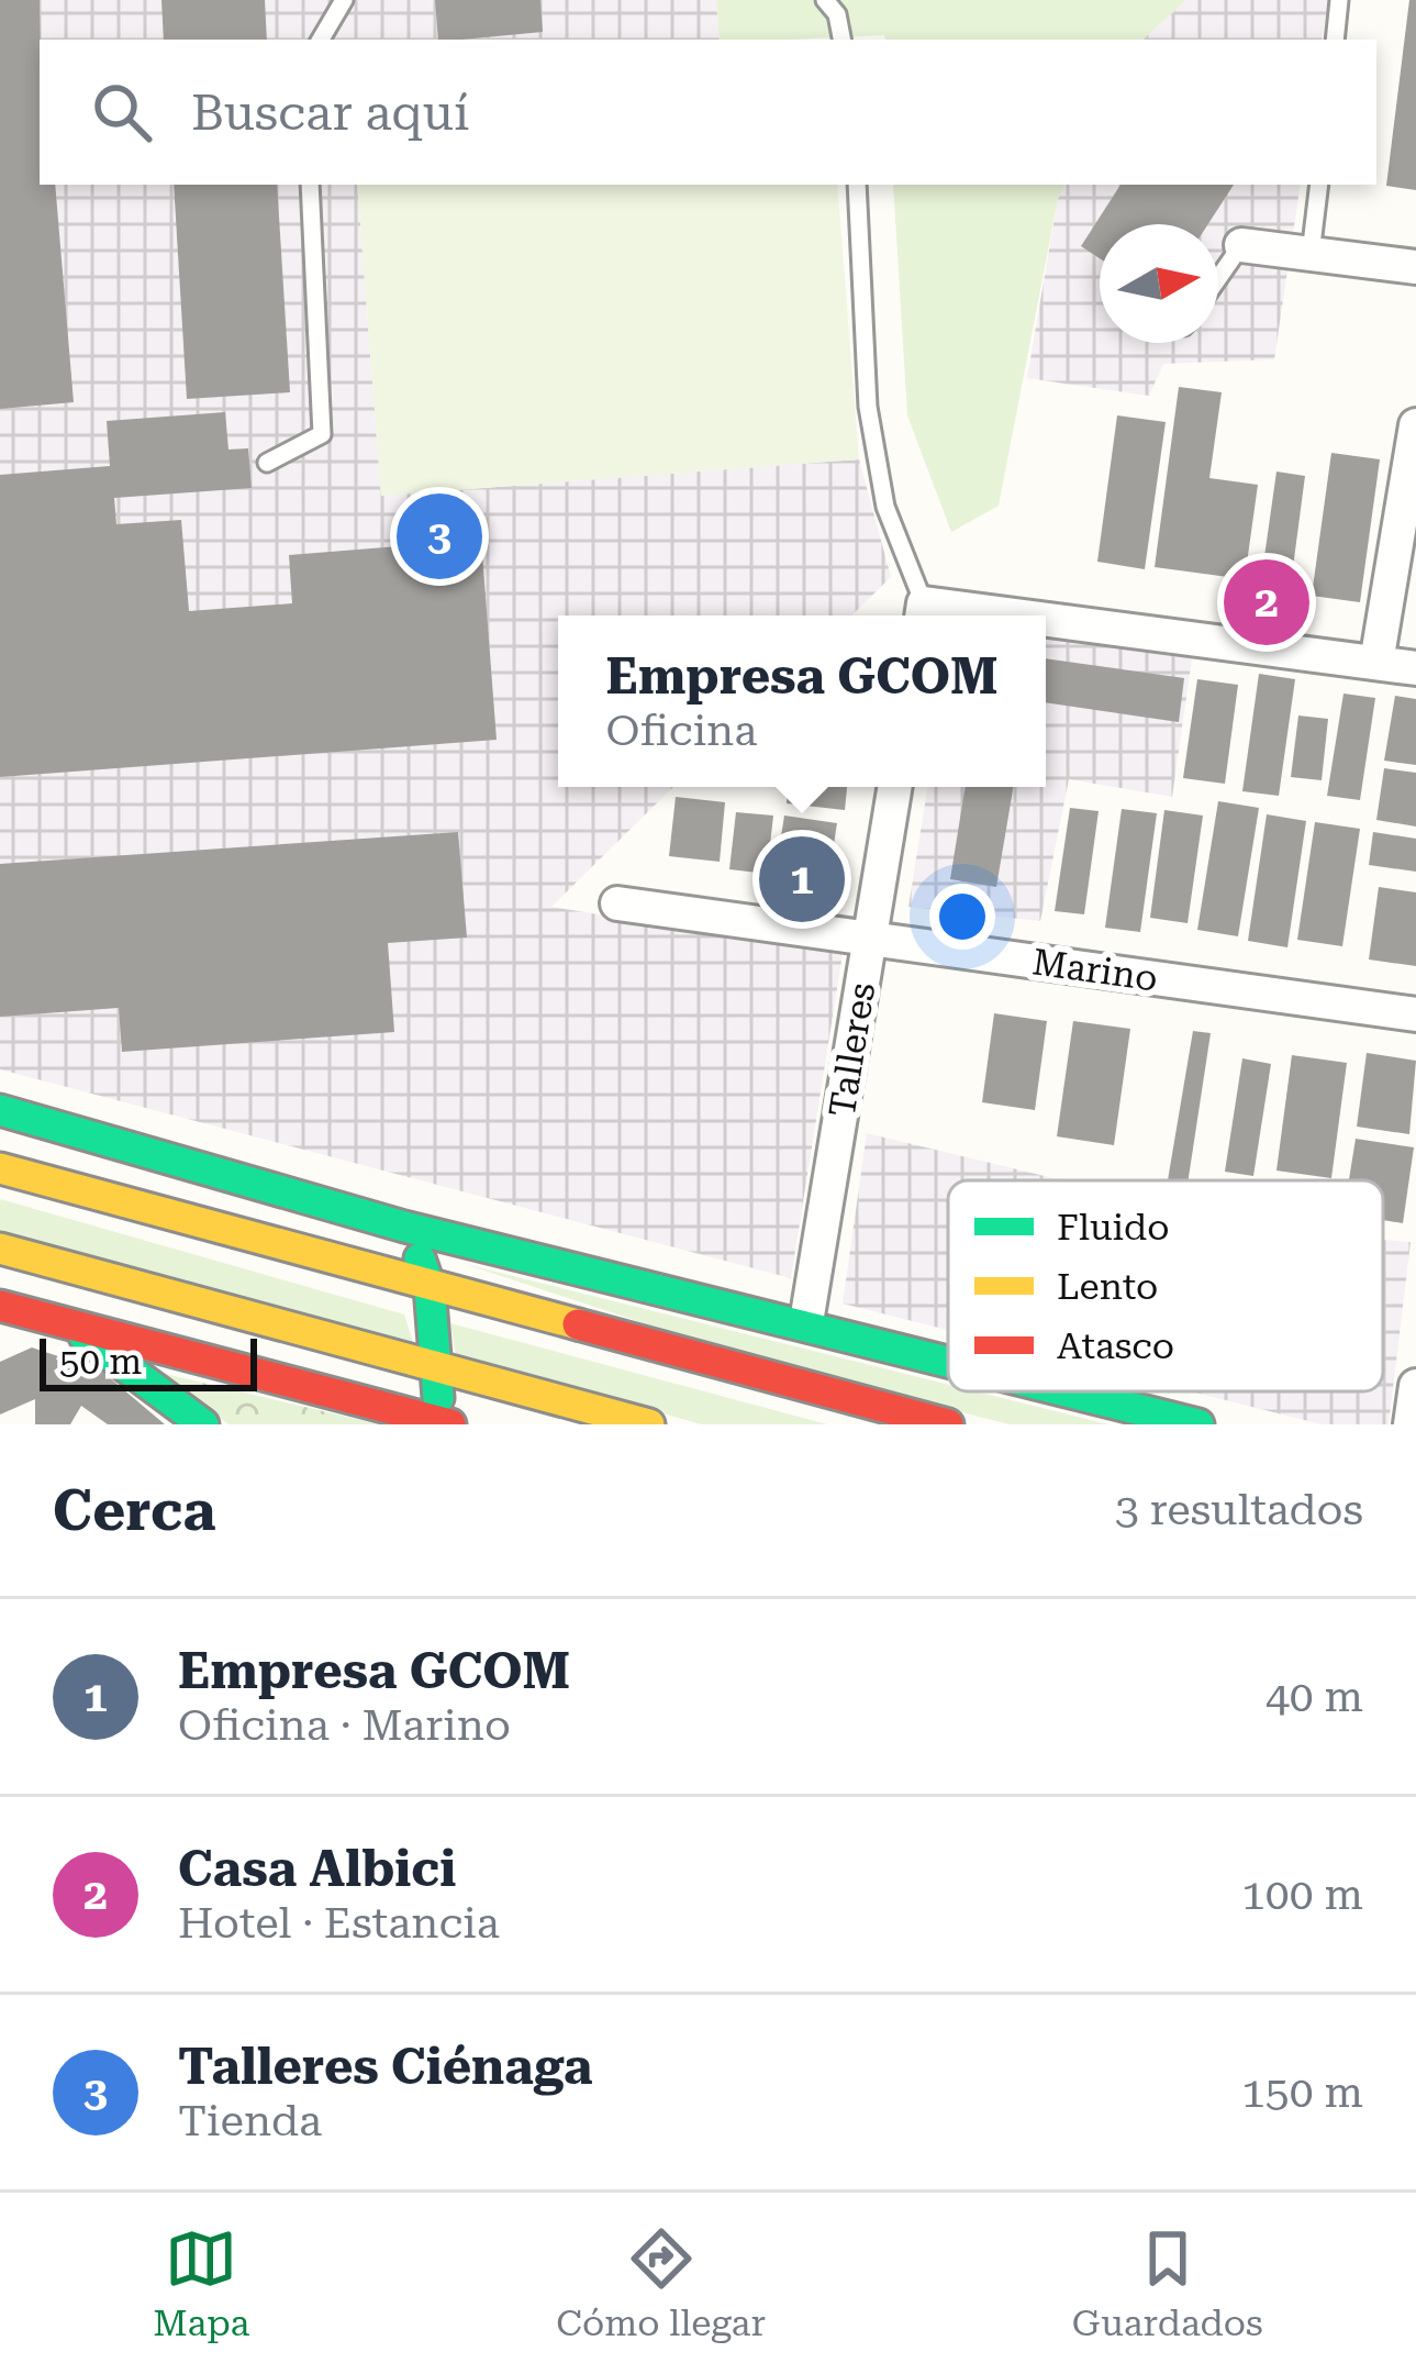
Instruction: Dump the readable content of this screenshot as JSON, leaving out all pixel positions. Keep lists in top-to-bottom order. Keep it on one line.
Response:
{"streets":{"street":["Marino","Talleres"]},"crossings":[["Marino","Talleres"]],"legend":["Fluido","Lento","Atasco"],"scale_bar":"50 m","north":"right","page":{"search":"Buscar aquí","pins":["3","2","1"],"popup":["Empresa GCOM","Oficina"],"scale":"50 m","heading":["Cerca","3 resultados"],"list":[{"mark":"1","name":"Empresa GCOM","note":"Oficina · Marino","value":"40 m"},{"mark":"2","name":"Casa Albici","note":"Hotel · Estancia","value":"100 m"},{"mark":"3","name":"Talleres Ciénaga","note":"Tienda","value":"150 m"}],"nav":["Mapa","Cómo llegar","Guardados"]}}
